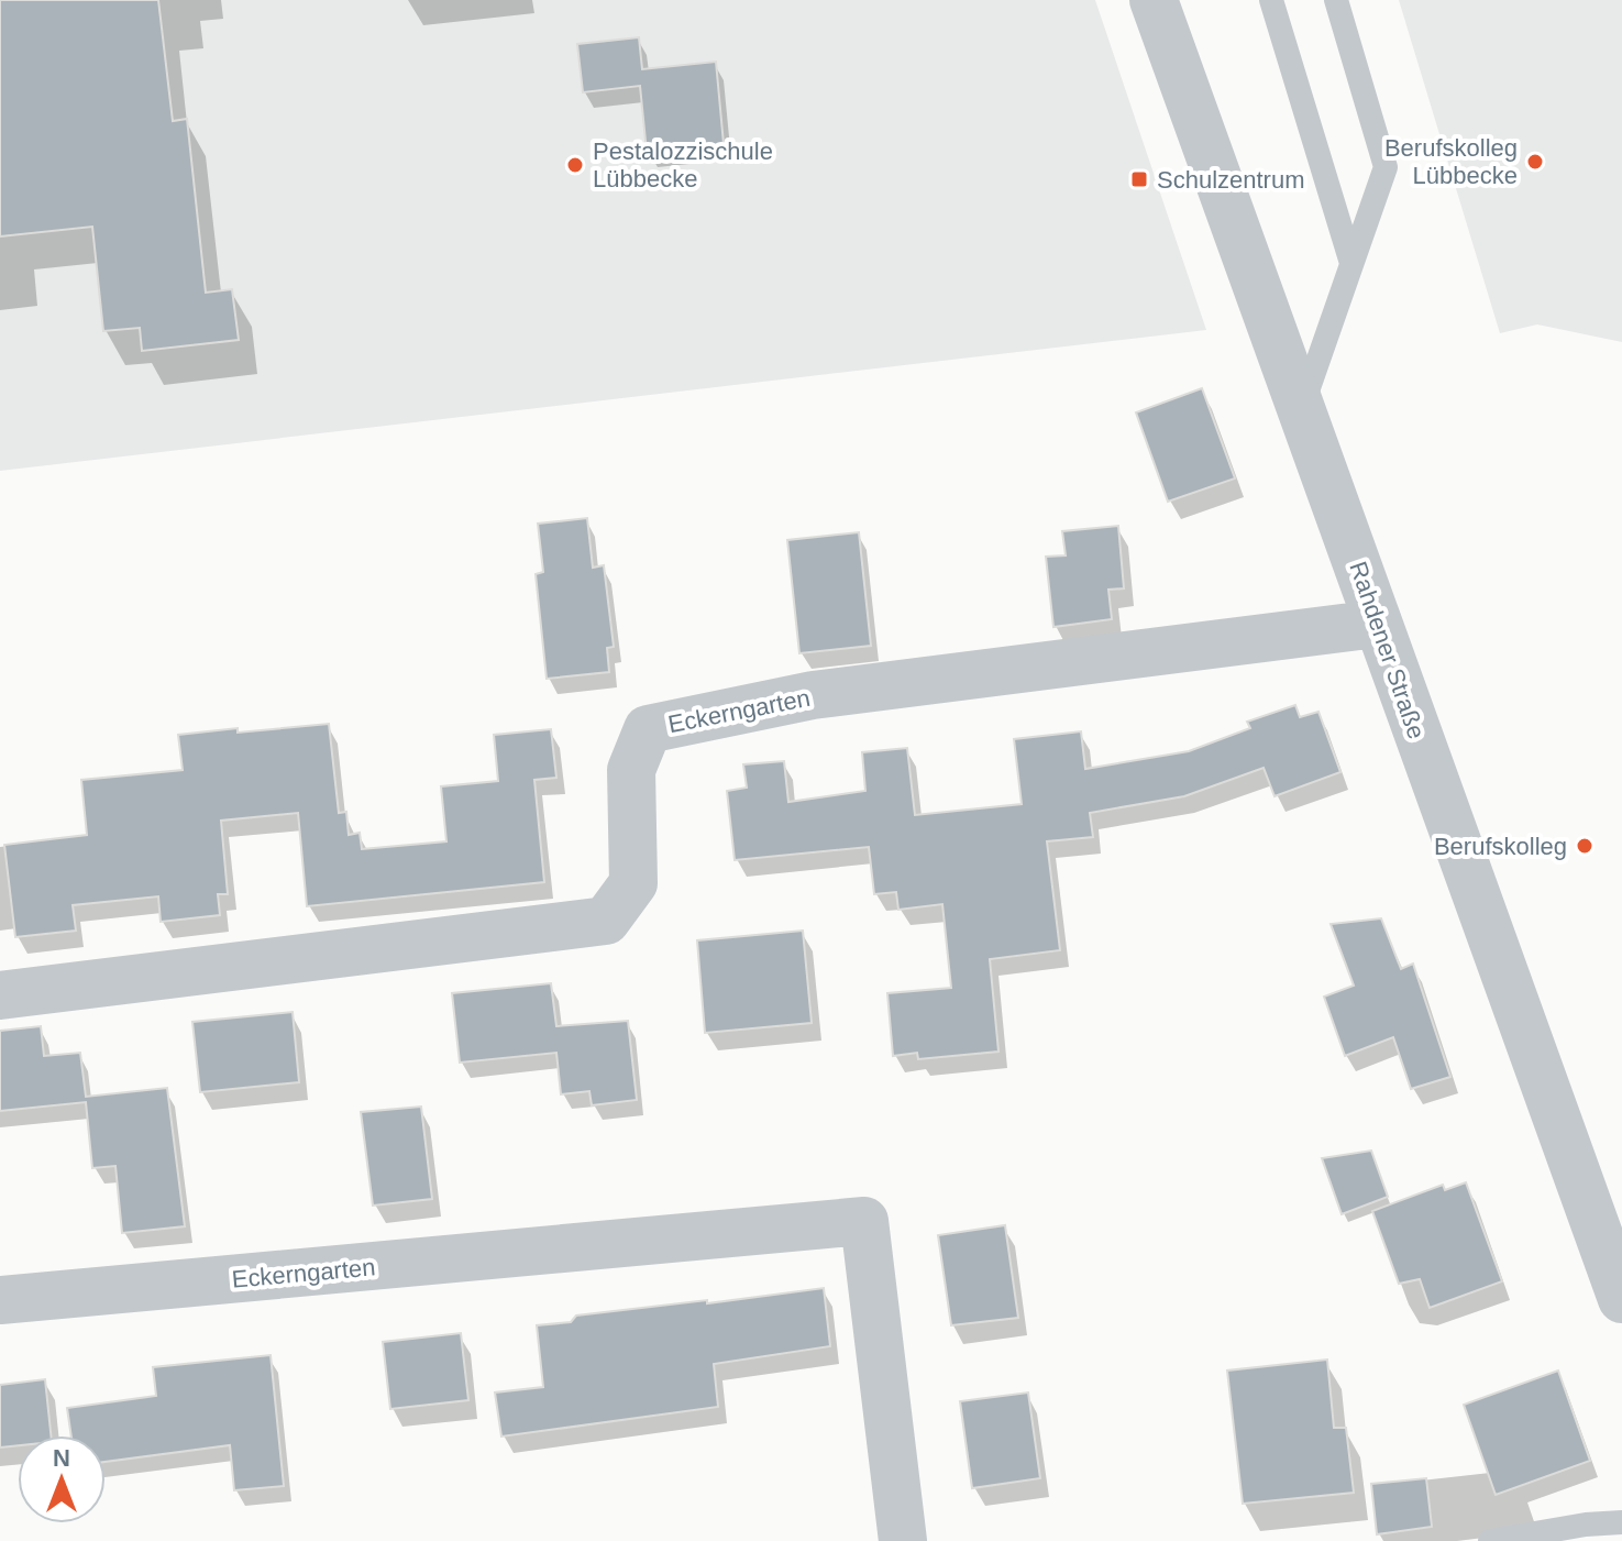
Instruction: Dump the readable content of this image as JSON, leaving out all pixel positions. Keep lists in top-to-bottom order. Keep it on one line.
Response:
{"streets":{"street":["Rahdener Straße","Eckerngarten"]},"crossings":[["Rahdener Straße","Eckerngarten"]],"places":{"other":["Berufskolleg Lübbecke","Pestalozzischule Lübbecke","Berufskolleg"],"transit":["Schulzentrum"]},"north":"top"}
